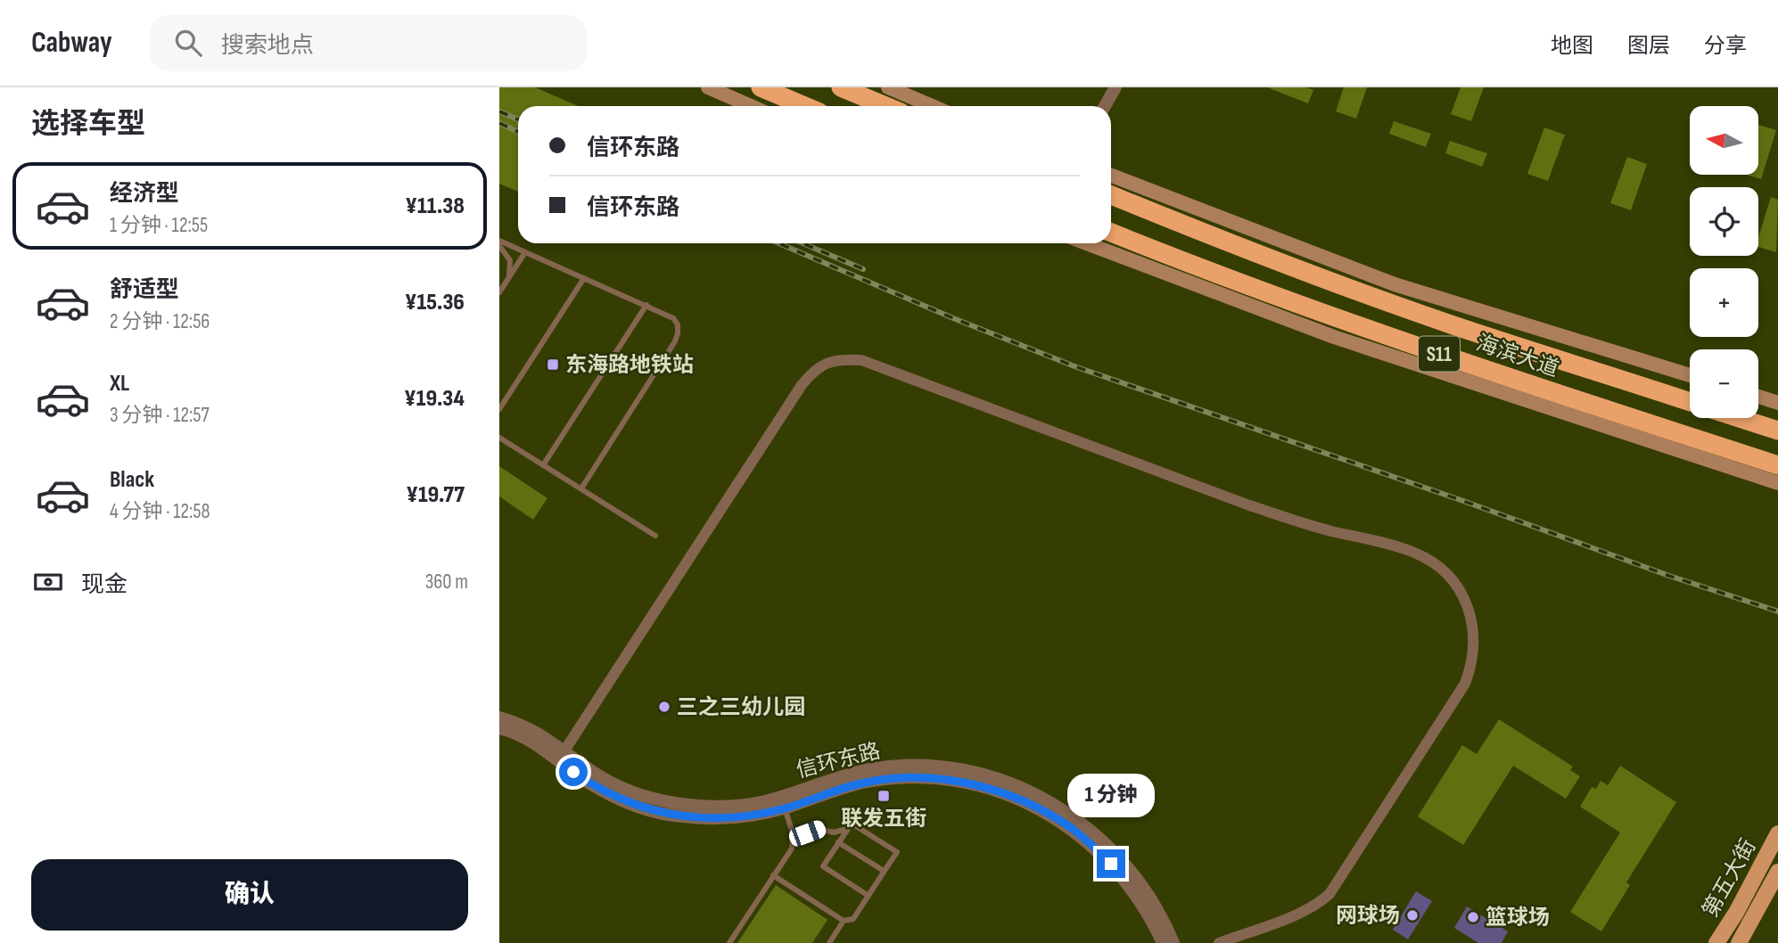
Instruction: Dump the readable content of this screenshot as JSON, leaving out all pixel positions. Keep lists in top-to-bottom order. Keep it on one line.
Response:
{"streets":{"highway":["S11","海滨大道"],"main road":["第五大街"],"street":["信环东路"]},"places":{"transit":["东海路地铁站","联发五街"],"other":["三之三幼儿园","网球场","篮球场"]},"north":"left","page":{"header":"Cabway","search":"搜索地点","nav":["地图","图层","分享"],"heading":"选择车型","map_buttons":["+","−"],"banner":["信环东路","信环东路"],"list":[{"name":"经济型","note":"1 分钟 · 12:55","value":"¥11.38"},{"name":"舒适型","note":"2 分钟 · 12:56","value":"¥15.36"},{"name":"XL","note":"3 分钟 · 12:57","value":"¥19.34"},{"name":"Black","note":"4 分钟 · 12:58","value":"¥19.77"}],"pay":["现金","360 m"],"bubble":"1 分钟","buttons":"确认"}}
